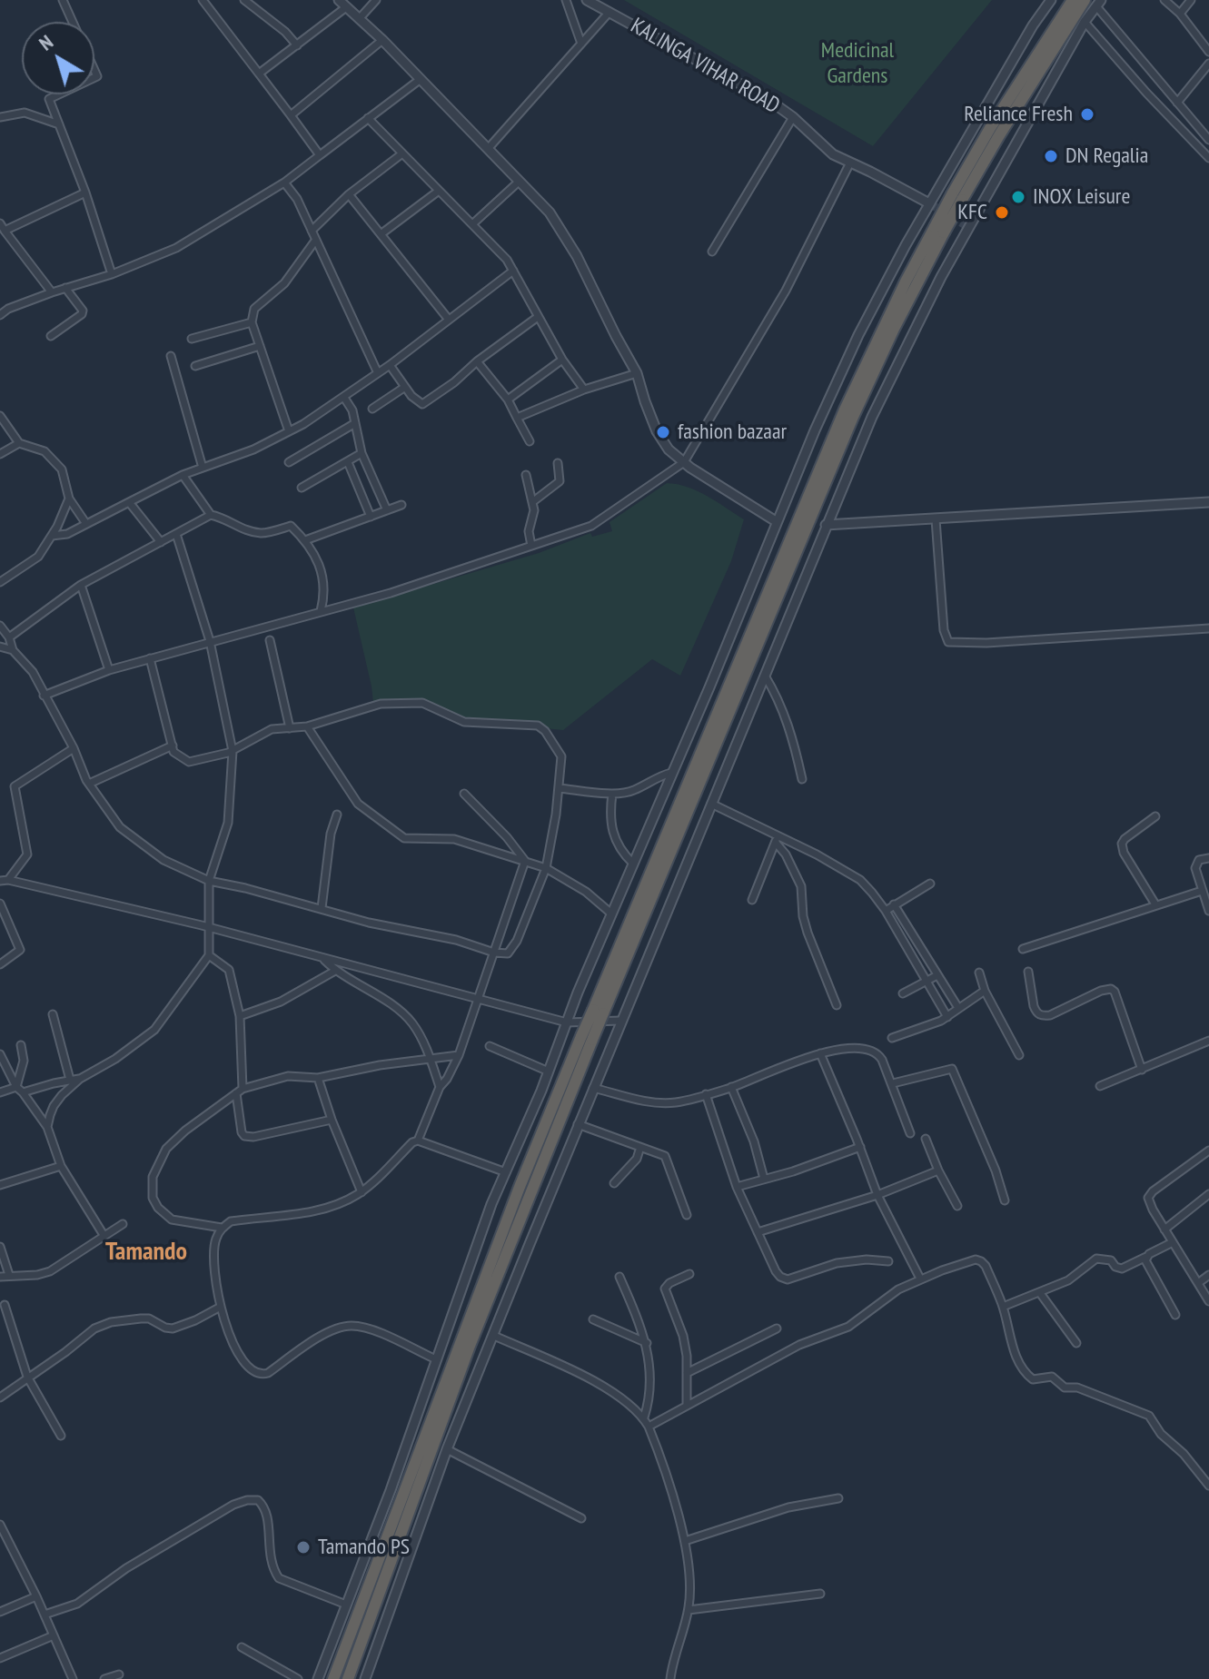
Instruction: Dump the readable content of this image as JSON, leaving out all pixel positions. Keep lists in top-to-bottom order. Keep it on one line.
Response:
{"streets":{"street":["KALINGA VIHAR ROAD"]},"districts":["Tamando"],"parks":["Medicinal Gardens"],"places":["Reliance Fresh","DN Regalia","INOX Leisure","KFC","fashion bazaar","Tamando PS"],"north":"top left"}
